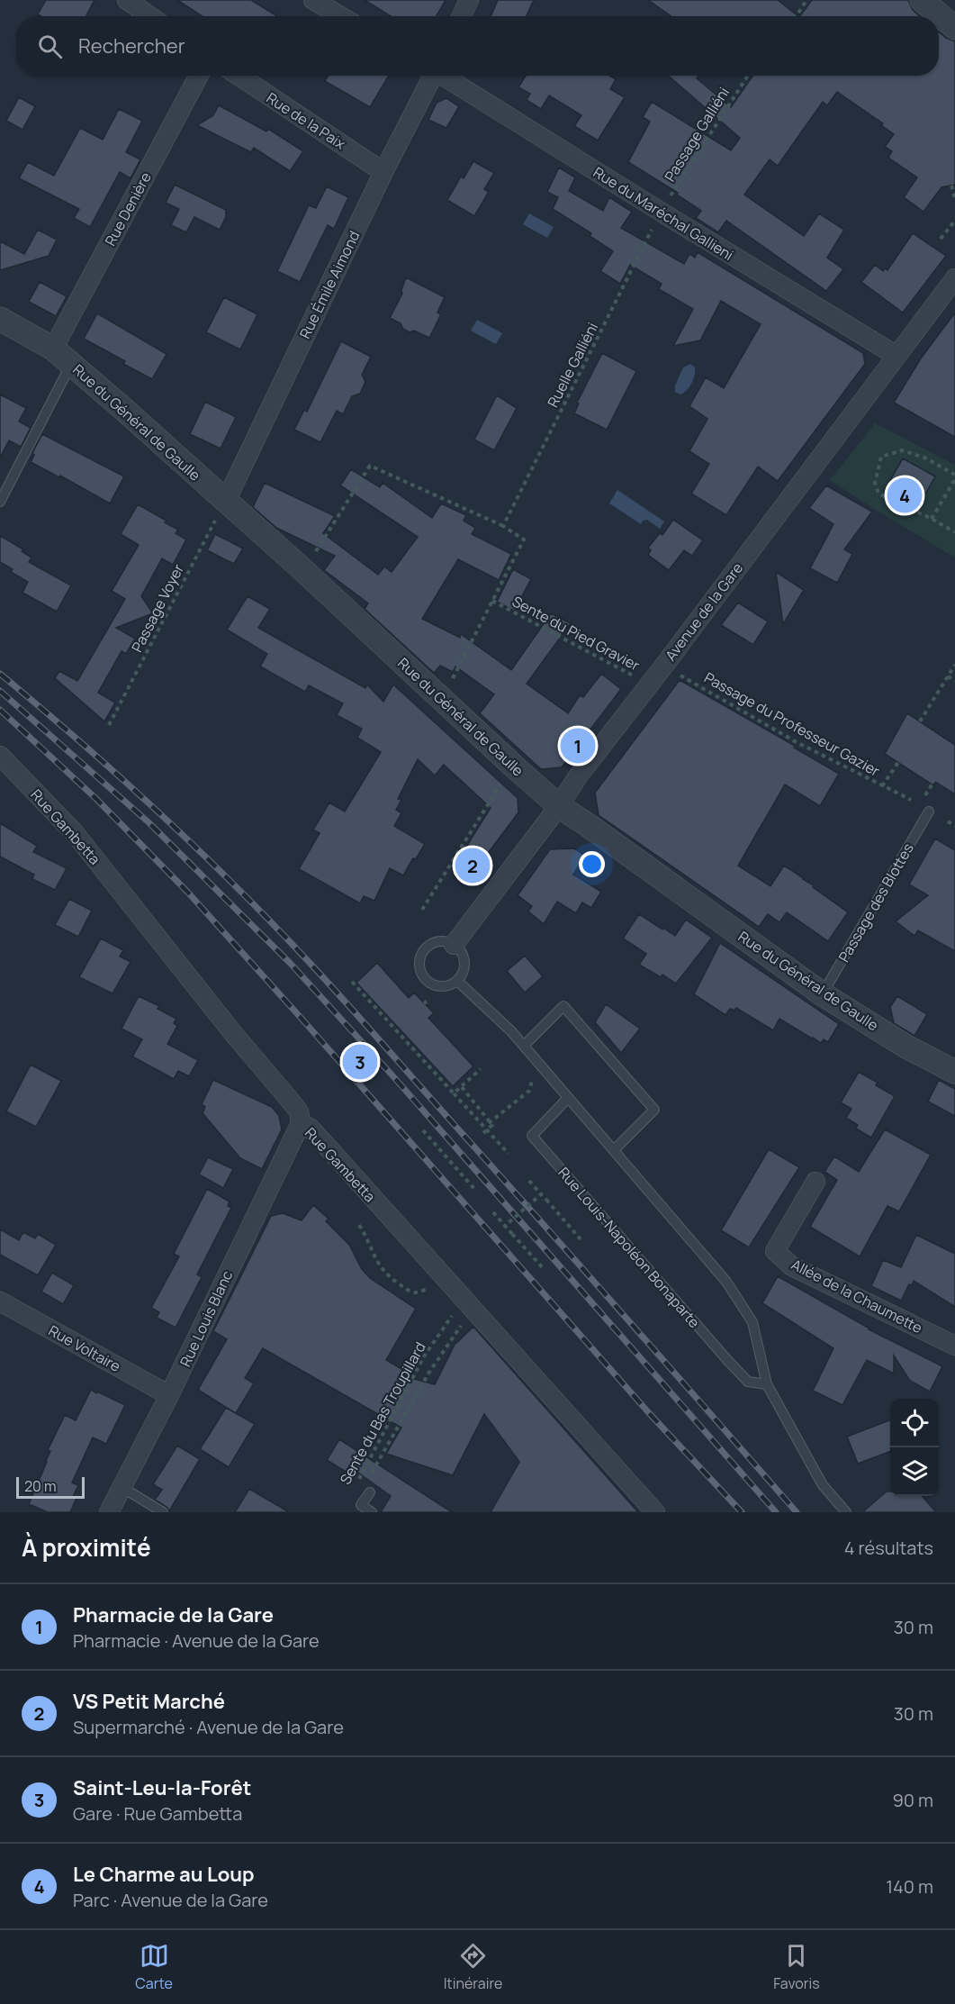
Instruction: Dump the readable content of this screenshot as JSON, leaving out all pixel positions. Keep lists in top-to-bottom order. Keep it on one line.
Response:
{"streets":{"street":["Rue de la Paix","Rue Denière","Rue du Maréchal Gallieni","Rue Émile Aimond","Rue du Général de Gaulle","Avenue de la Gare","Rue Gambetta","Allée de la Chaumette","Rue Louis Blanc","Rue Voltaire"],"lane":["Passage des Blottes","Rue Louis-Napoléon Bonaparte"],"path":["Passage Galliéni","Ruelle Galliéni","Passage Voyer","Sente du Pied Gravier","Passage du Professeur Gazier","Sente du Bas Troupillard"]},"crossings":[["Rue de la Paix","Rue Émile Aimond"],["Passage Galliéni","Rue du Maréchal Gallieni"],["Passage Galliéni","Ruelle Galliéni"],["Rue Denière","Rue du Général de Gaulle"],["Rue du Maréchal Gallieni","Ruelle Galliéni"],["Rue du Maréchal Gallieni","Avenue de la Gare"],["Rue Émile Aimond","Rue du Général de Gaulle"],["Rue Émile Aimond","Passage Voyer"],["Rue du Général de Gaulle","Passage Voyer"],["Rue du Général de Gaulle","Avenue de la Gare"],["Rue du Général de Gaulle","Passage des Blottes"],["Avenue de la Gare","Sente du Pied Gravier"],["Avenue de la Gare","Passage du Professeur Gazier"],["Rue Gambetta","Rue Louis Blanc"],["Rue Gambetta","Sente du Bas Troupillard"],["Rue Louis Blanc","Rue Voltaire"]],"scale_bar":"20 m","page":{"search":"Rechercher","pins":["4","1","2","3"],"scale":"20 m","heading":["À proximité","4 résultats"],"list":[{"mark":"1","name":"Pharmacie de la Gare","note":"Pharmacie · Avenue de la Gare","value":"30 m"},{"mark":"2","name":"VS Petit Marché","note":"Supermarché · Avenue de la Gare","value":"30 m"},{"mark":"3","name":"Saint-Leu-la-Forêt","note":"Gare · Rue Gambetta","value":"90 m"},{"mark":"4","name":"Le Charme au Loup","note":"Parc · Avenue de la Gare","value":"140 m"}],"nav":["Carte","Itinéraire","Favoris"]}}
